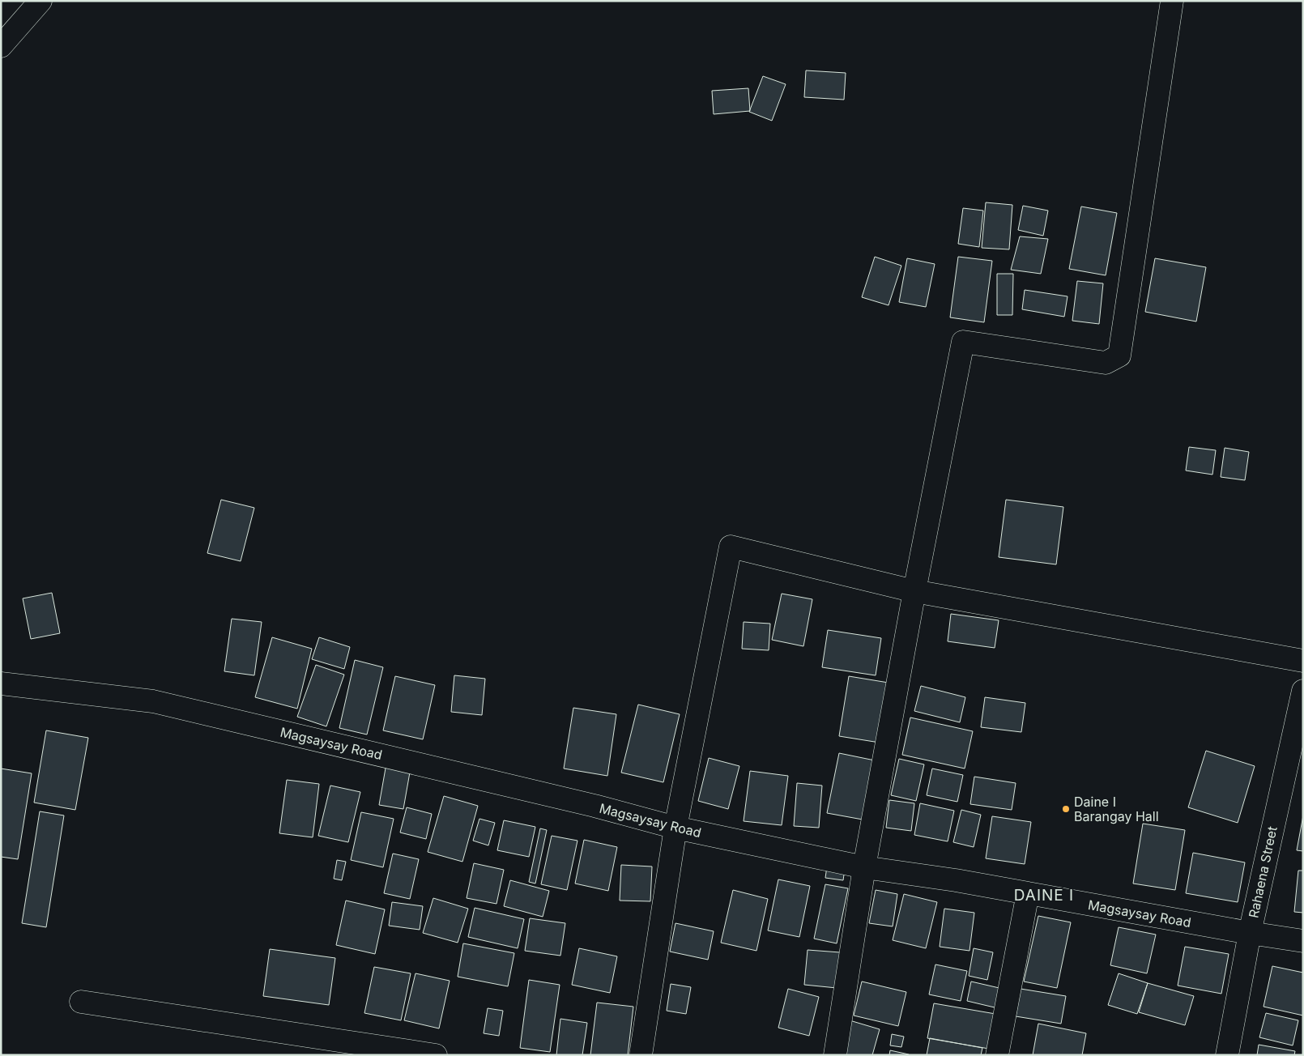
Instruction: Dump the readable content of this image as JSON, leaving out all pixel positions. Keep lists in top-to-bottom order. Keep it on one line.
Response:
{"streets":{"street":["Magsaysay Road","Rahaena Street"]},"crossings":[["Magsaysay Road","Rahaena Street"]],"districts":["DAINE I"],"places":["Daine I Barangay Hall"]}
